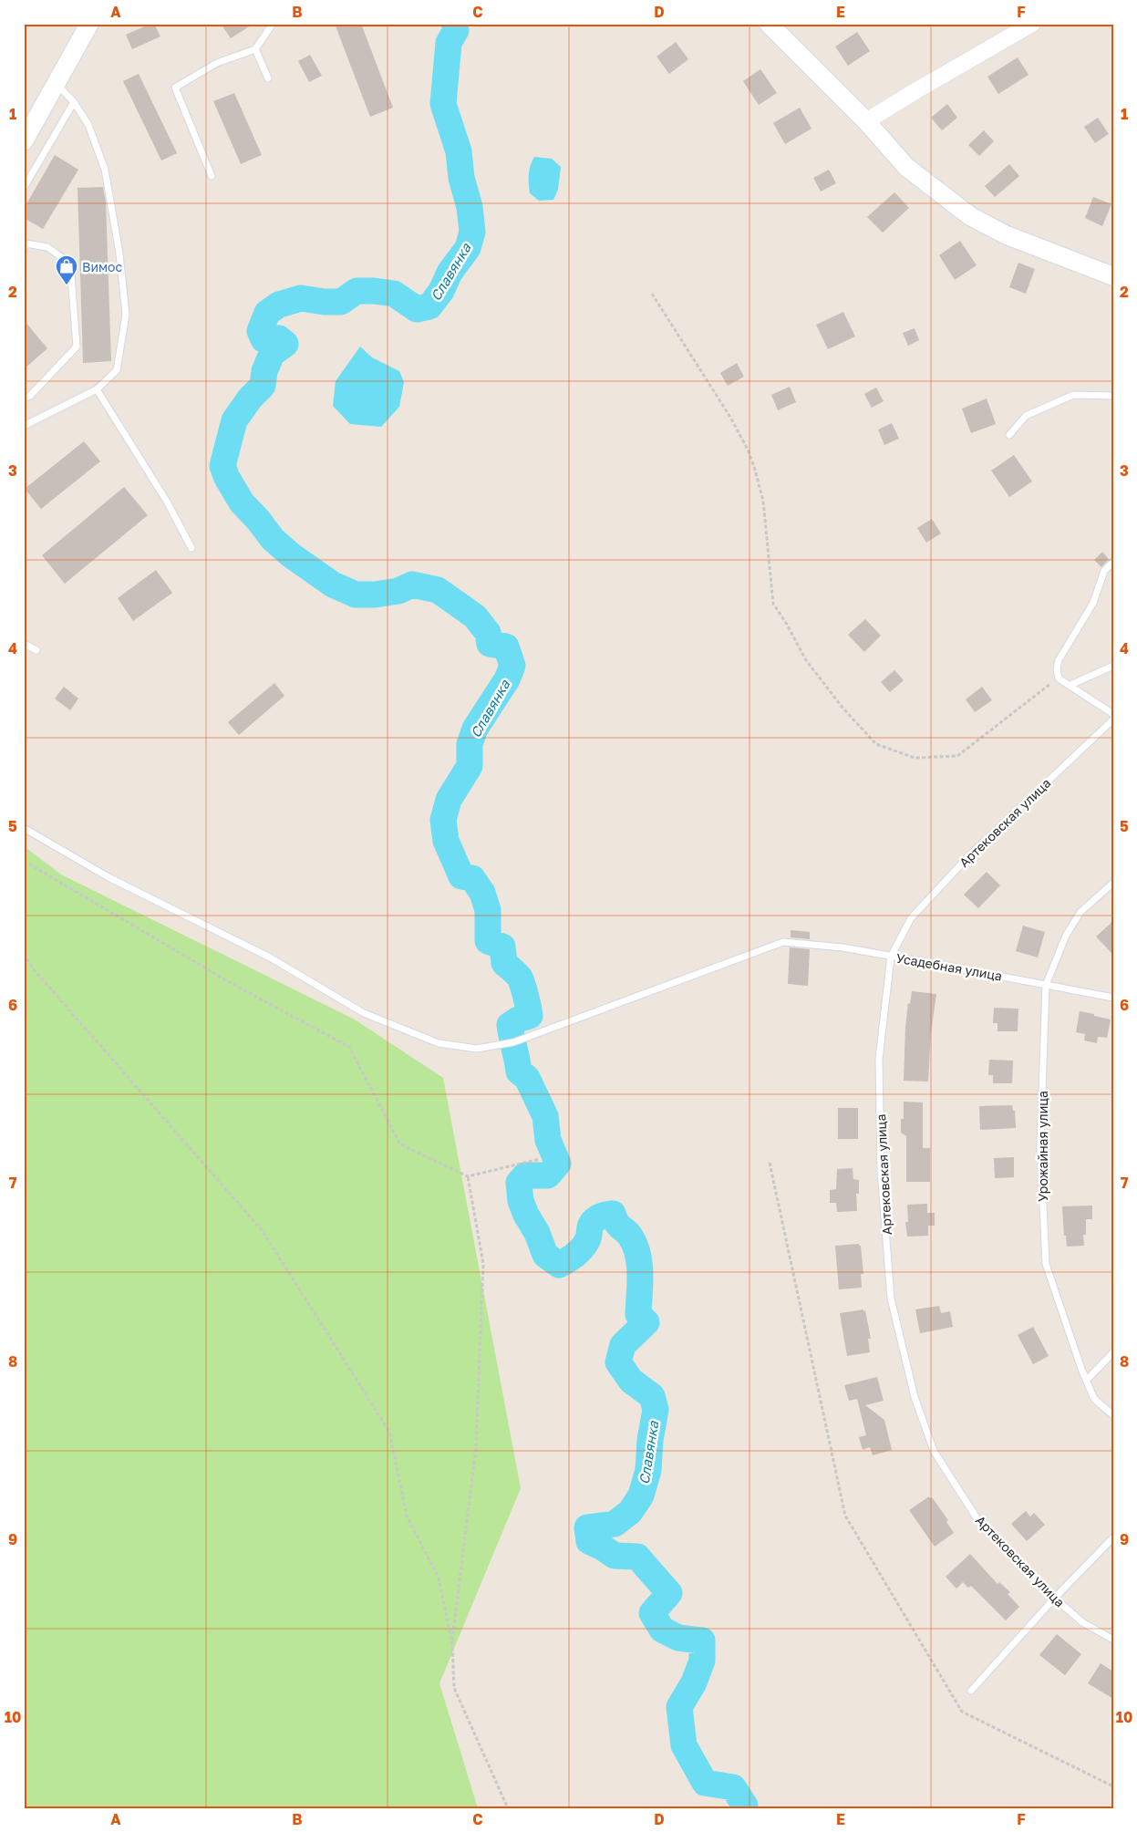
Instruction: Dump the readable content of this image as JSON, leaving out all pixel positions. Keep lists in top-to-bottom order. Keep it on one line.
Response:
{"streets":{"lane":["Артековская улица","Усадебная улица","Урожайная улица"]},"crossings":[["Артековская улица","Усадебная улица"],["Усадебная улица","Урожайная улица"]],"water":["Славянка"],"places":{"shop":["Вимос"]},"grid":{"columns":["A","B","C","D","E","F"],"rows":["1","2","3","4","5","6","7","8","9","10"]}}
